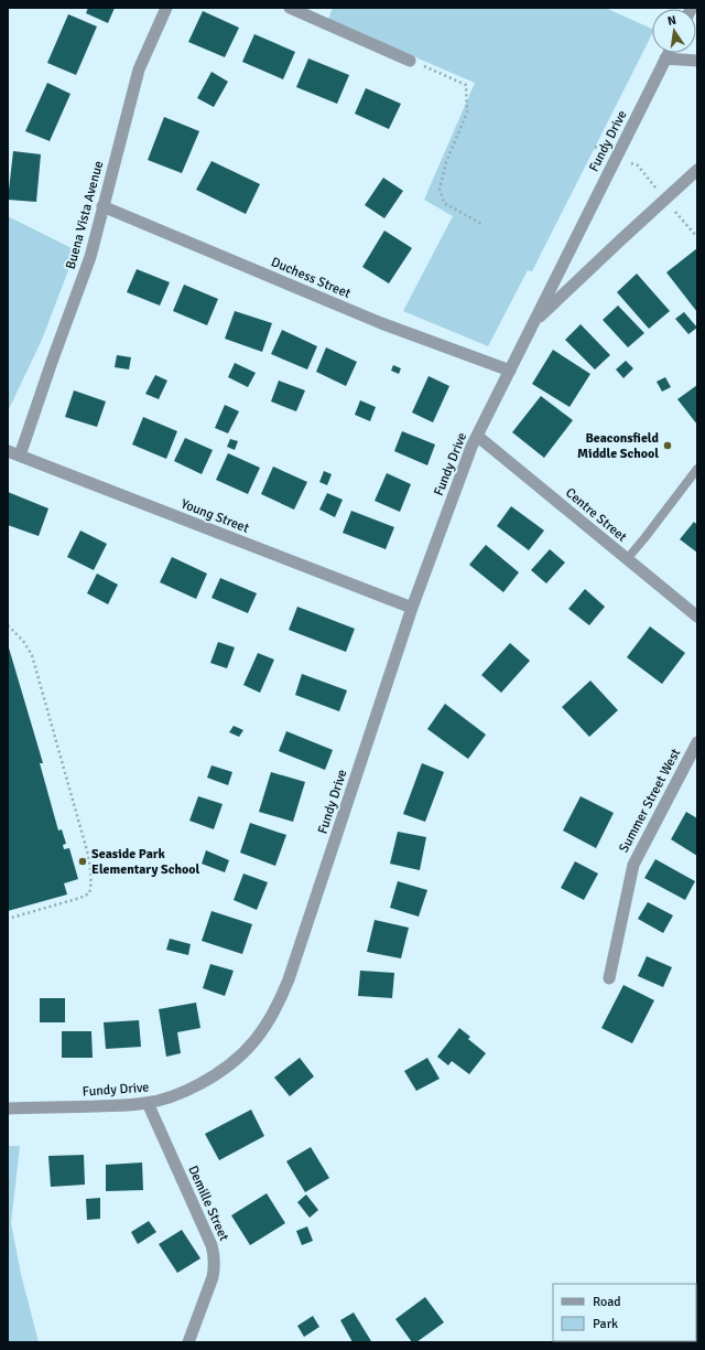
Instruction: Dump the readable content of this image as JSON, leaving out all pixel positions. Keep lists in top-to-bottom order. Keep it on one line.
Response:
{"streets":{"street":["Fundy Drive","Buena Vista Avenue","Duchess Street","Centre Street","Young Street","Summer Street West","Demille Street"]},"crossings":[["Fundy Drive","Duchess Street"],["Fundy Drive","Centre Street"],["Fundy Drive","Young Street"],["Fundy Drive","Demille Street"],["Buena Vista Avenue","Duchess Street"],["Buena Vista Avenue","Young Street"]],"places":["Beaconsfield Middle School","Seaside Park Elementary School"],"legend":["Road","Park"],"north":"top"}
